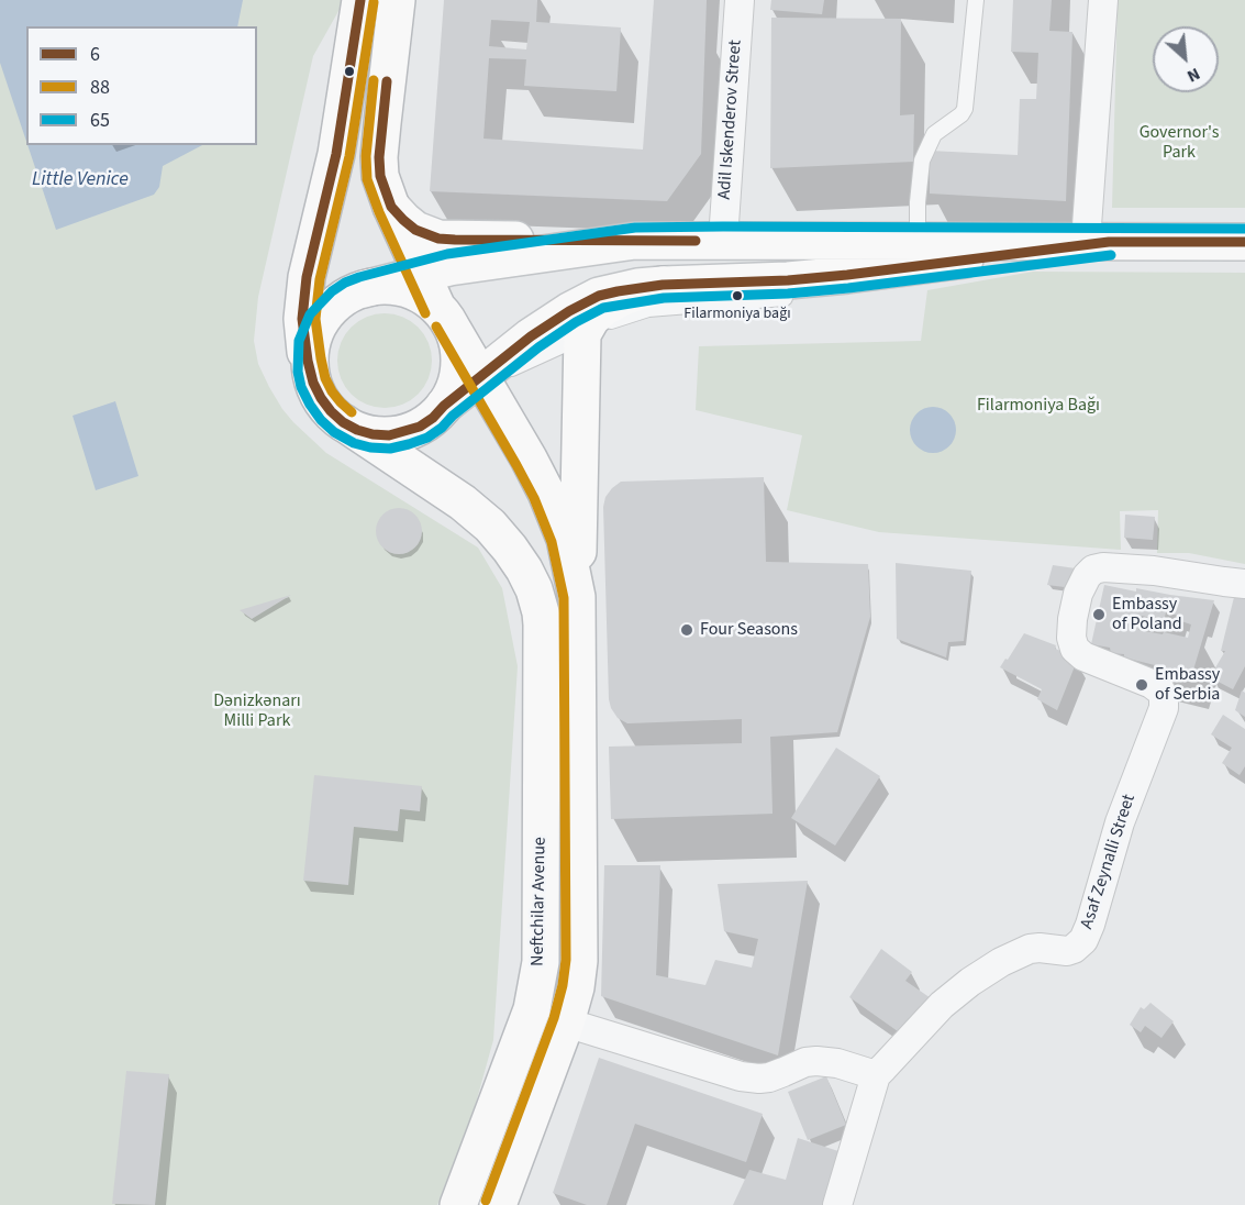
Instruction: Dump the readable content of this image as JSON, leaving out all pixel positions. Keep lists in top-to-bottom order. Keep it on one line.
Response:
{"streets":{"main road":["Neftchilar Avenue"],"street":["Adil Iskenderov Street","Asaf Zeynalli Street"]},"water":["Little Venice"],"parks":["Governor's Park","Filarmoniya Bağı","Dənizkənarı Milli Park"],"places":["Filarmoniya bağı","Embassy of Poland","Four Seasons","Embassy of Serbia"],"lines":["transit line 6","transit line 88","transit line 65"],"legend":["6","88","65"],"north":"bottom right"}
